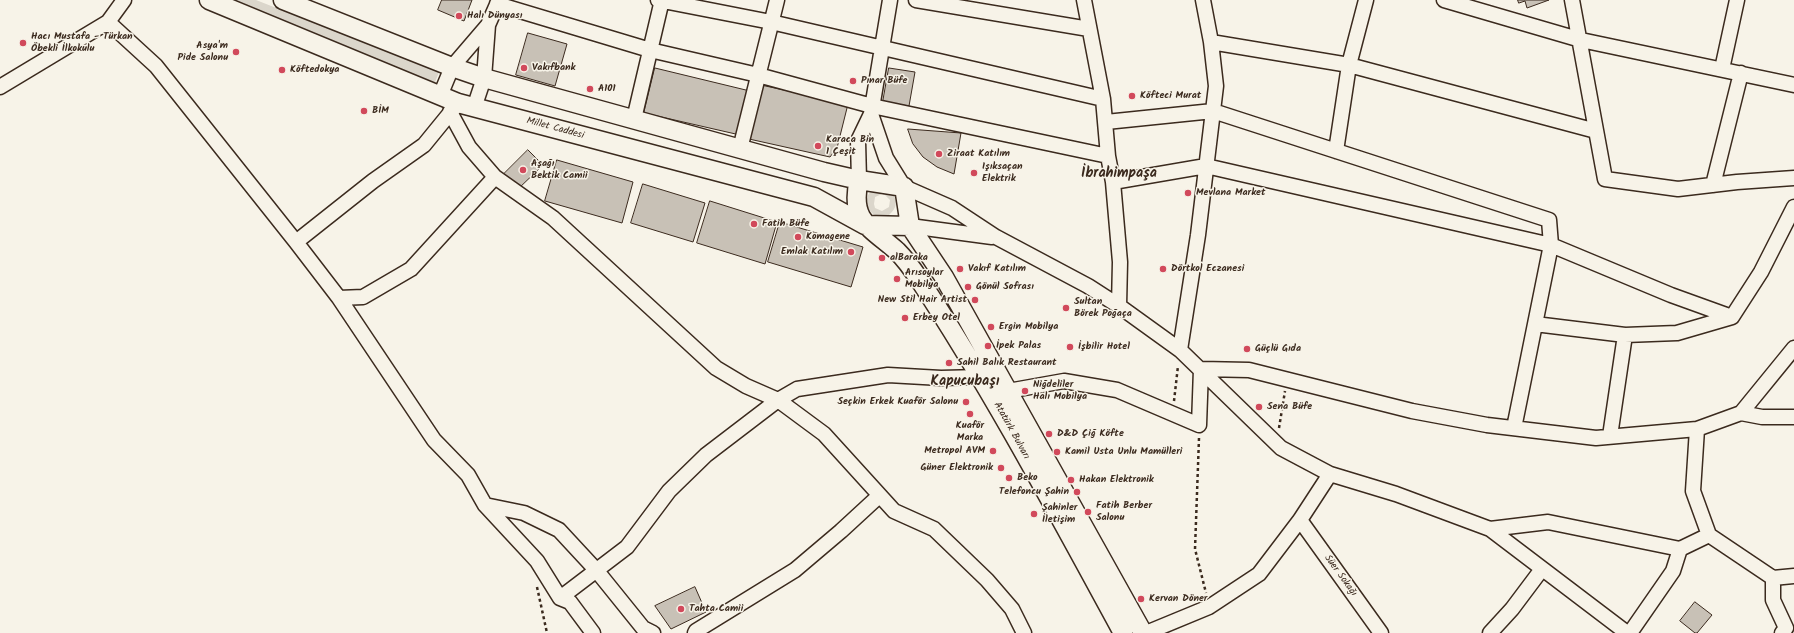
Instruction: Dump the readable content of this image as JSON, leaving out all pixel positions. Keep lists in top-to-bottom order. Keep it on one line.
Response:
{"streets":{"main road":["Millet Caddesi","Atatürk Bulvarı"],"street":["Süer Sokağı"]},"crossings":[["Millet Caddesi","Atatürk Bulvarı"]],"districts":["İbrahimpaşa","Kapucubaşı"],"places":["Halı Dünyası","Hacı Mustafa - Türkan Öbekli İlkokulu","Asya'm Pide Salonu","Vakıfbank","Köftedokya","Pınar Büfe","A101","Köfteci Murat","BİM","Karaca Bin 1 Çeşit","Ziraat Katılım","Aşağı Bektik Camii","Işıksaçan Elektrik","Mevlana Market","Fatih Büfe","Komagene","Emlak Katılım","alBaraka","Vakıf Katılım","Dörtkol Eczanesi","Arısoylar Mobilya","Gönül Sofrası","New Stil Hair Artist","Sultan Börek Poğaça","Erbey Otel","Ergin Mobilya","İpek Palas","İşbilir Hotel","Güçlü Gıda","Sahil Balık Restaurant","Niğdeliler Halı Mobilya","Seçkin Erkek Kuaför Salonu","Sena Büfe","Kuaför Marka","D&D Çiğ Köfte","Metropol AVM","Kamil Usta Unlu Mamülleri","Güner Elektronik","Beko","Hakan Elektronik","Telefoncu Şahin","Fatih Berber Salonu","Şahinler İletişim","Kervan Döner","Tahta Camii"]}
